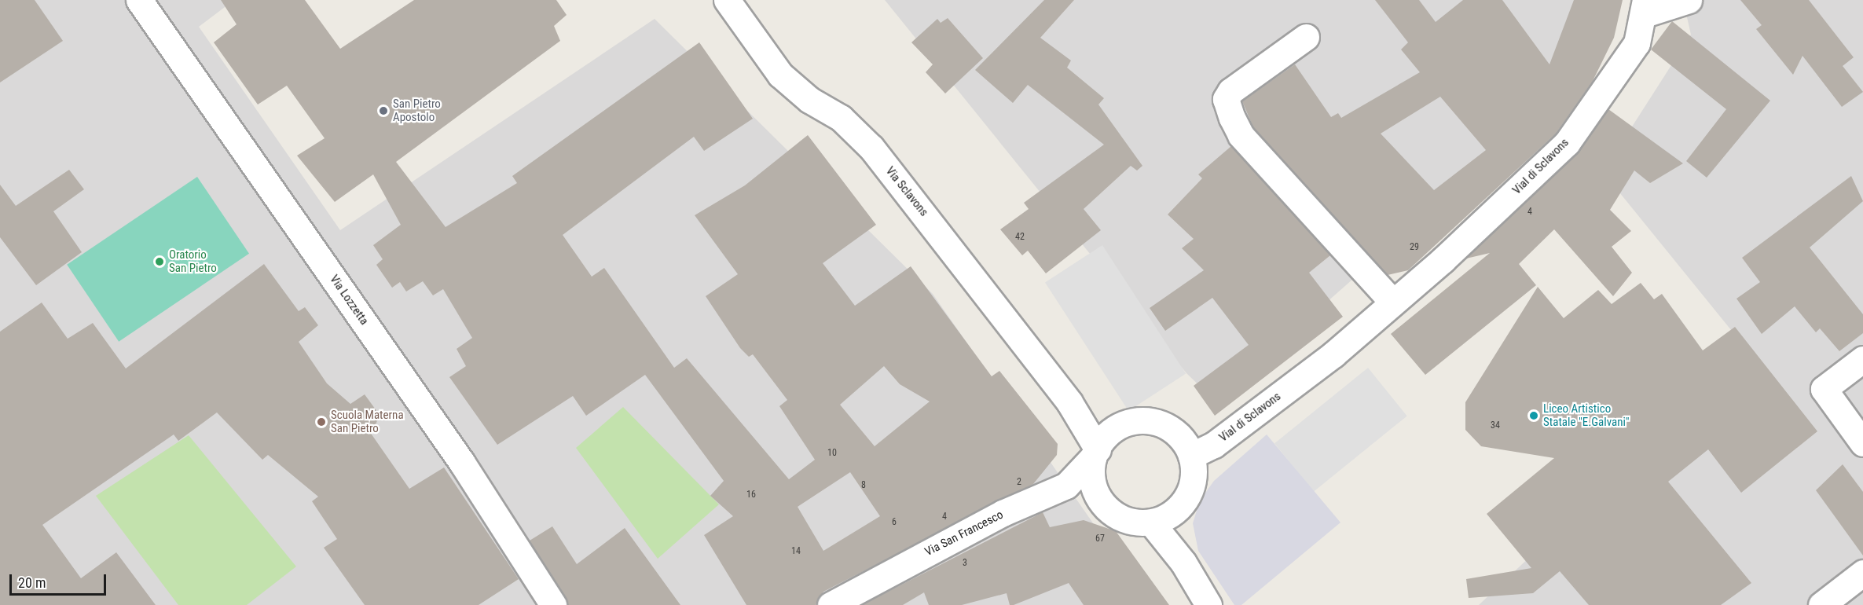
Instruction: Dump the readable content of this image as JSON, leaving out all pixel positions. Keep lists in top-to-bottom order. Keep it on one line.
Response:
{"streets":{"street":["Vial di Sclavons","Via Sclavons","Via Lozzetta","Via San Francesco"]},"crossings":[["Vial di Sclavons","Via Sclavons"],["Vial di Sclavons","Via San Francesco"],["Via Sclavons","Via San Francesco"]],"places":["San Pietro Apostolo","Oratorio San Pietro","Liceo Artistico Statale \"E.Galvani\"","Scuola Materna San Pietro"],"house_numbers":["4","42","29","34","10","2","8","16","4","6","67","14","3"],"scale_bar":"20 m"}
